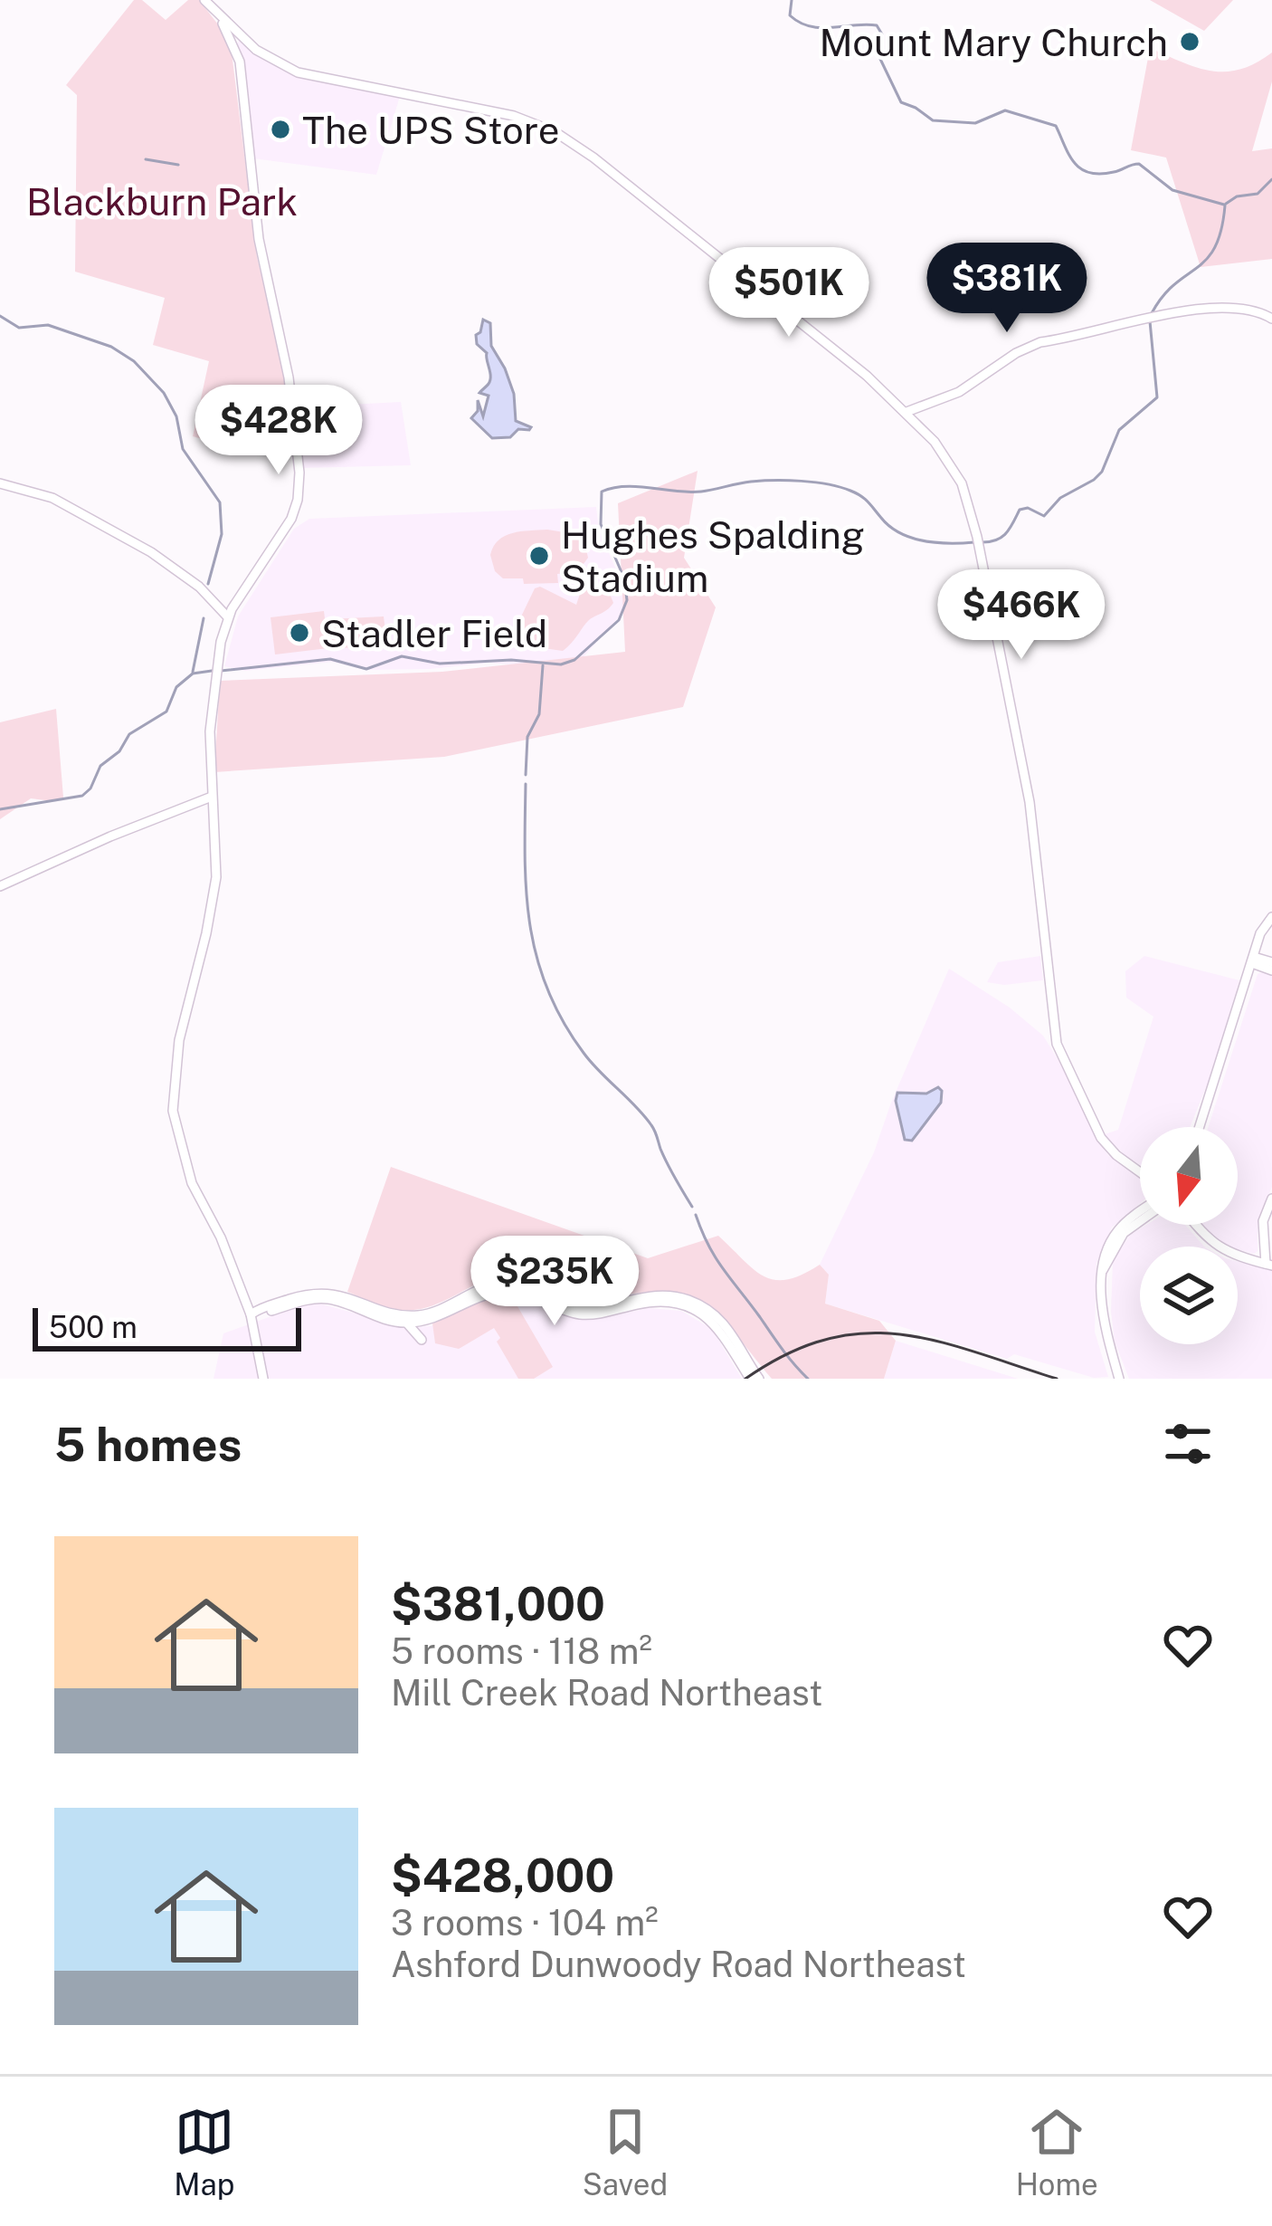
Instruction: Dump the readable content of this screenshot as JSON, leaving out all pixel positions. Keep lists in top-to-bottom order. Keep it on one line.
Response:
{"parks":["Blackburn Park"],"places":["Mount Mary Church","The UPS Store","Hughes Spalding Stadium","Stadler Field"],"scale_bar":"500 m","north":"bottom","page":{"price":["$381K","$501K","$428K","$466K","$235K"],"scale":"500 m","heading":"5 homes","list":[{"name":"$381,000","note":"5 rooms · 118 m² · Mill Creek Road Northeast"},{"name":"$428,000","note":"3 rooms · 104 m² · Ashford Dunwoody Road Northeast"}],"tabs":["Map","Saved","Home"]}}
